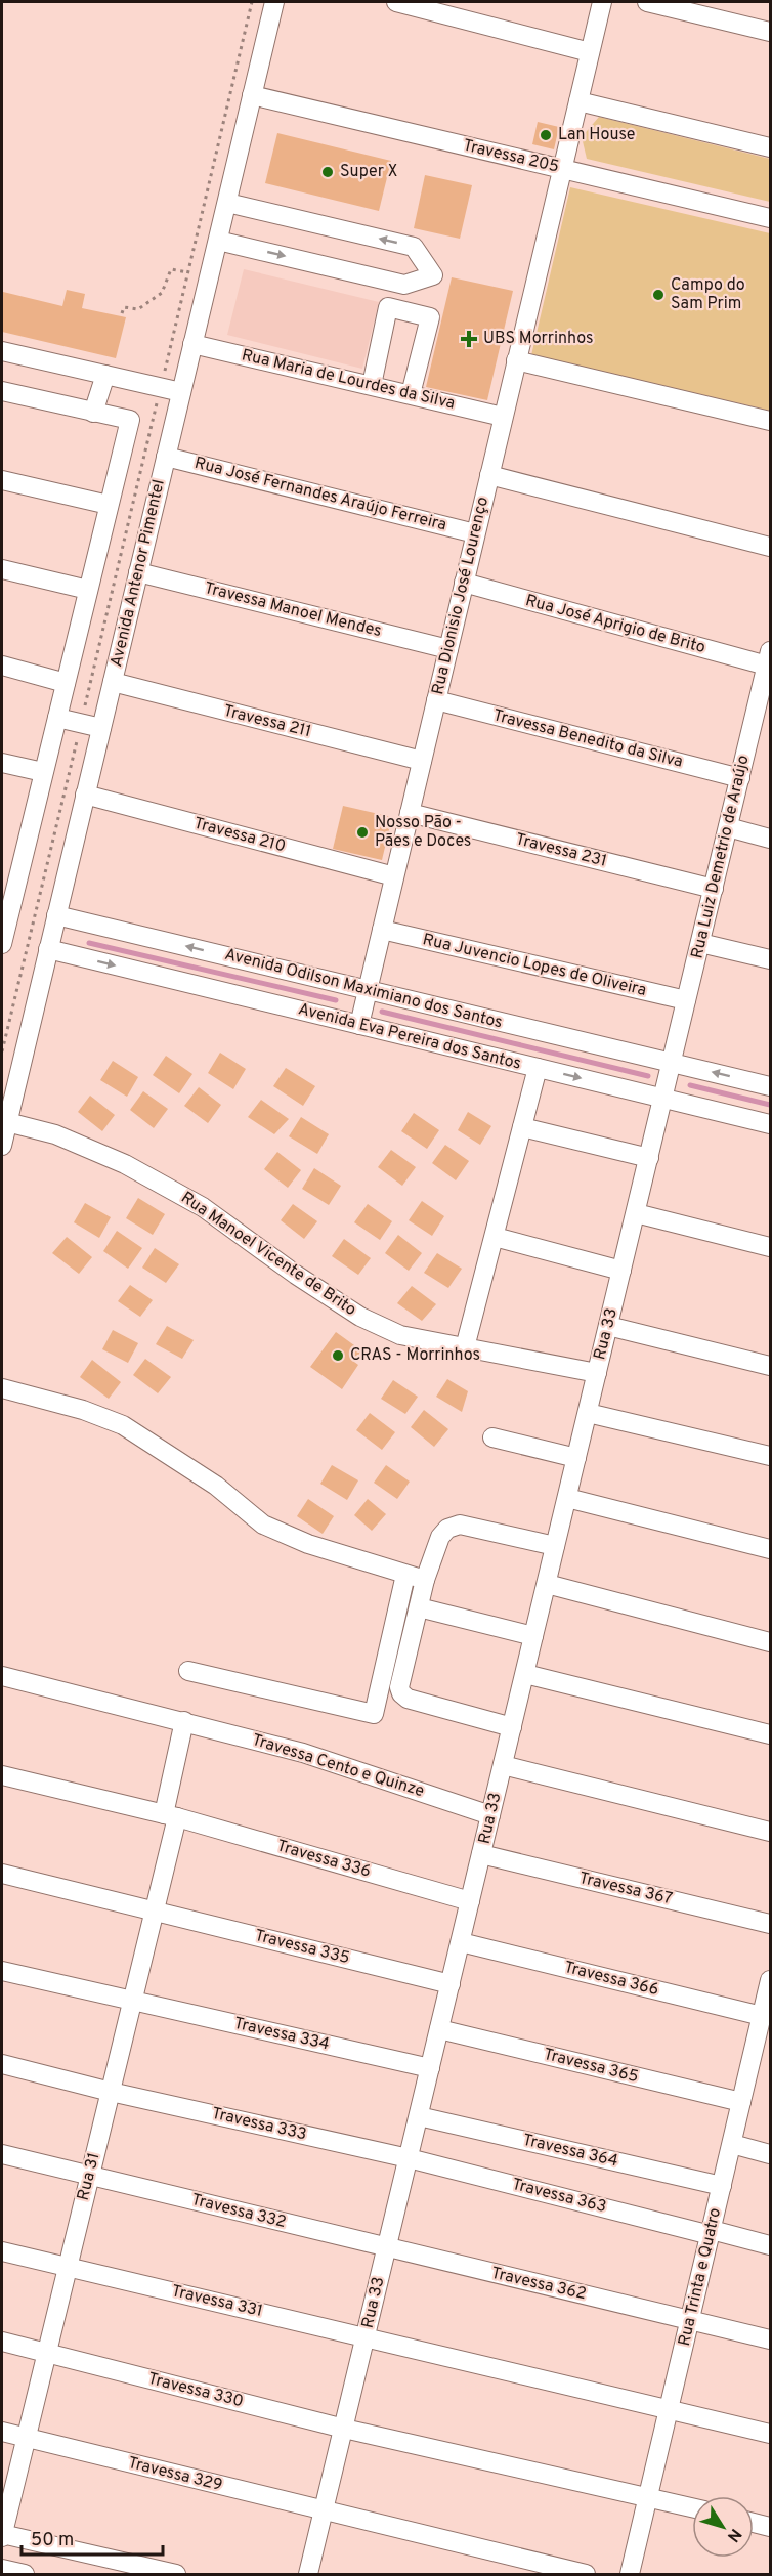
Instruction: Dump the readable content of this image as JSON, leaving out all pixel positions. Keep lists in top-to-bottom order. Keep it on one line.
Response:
{"streets":{"street":["Travessa 205","Rua Maria de Lourdes da Silva","Rua José Fernandes Araújo Ferreira","Avenida Antenor Pimentel","Rua Dionisio José Lourenço","Travessa Manoel Mendes","Rua José Aprigio de Brito","Travessa 211","Travessa Benedito da Silva","Travessa 210","Travessa 231","Rua Luiz Demetrio de Araújo","Rua Juvencio Lopes de Oliveira","Avenida Odilson Maximiano dos Santos","Avenida Eva Pereira dos Santos","Rua Manoel Vicente de Brito","Rua 33","Travessa Cento e Quinze","Travessa 336","Travessa 367","Travessa 335","Travessa 366","Travessa 334","Travessa 365","Travessa 333","Travessa 364","Rua 31","Travessa 363","Travessa 332","Rua Trinta e Quatro","Travessa 362","Travessa 331","Travessa 330","Travessa 329"]},"crossings":[["Travessa 205","Avenida Antenor Pimentel"],["Travessa 205","Rua Dionisio José Lourenço"],["Rua Maria de Lourdes da Silva","Avenida Antenor Pimentel"],["Rua Maria de Lourdes da Silva","Rua Dionisio José Lourenço"],["Rua José Fernandes Araújo Ferreira","Avenida Antenor Pimentel"],["Rua José Fernandes Araújo Ferreira","Rua Dionisio José Lourenço"],["Avenida Antenor Pimentel","Travessa Manoel Mendes"],["Avenida Antenor Pimentel","Travessa 211"],["Avenida Antenor Pimentel","Travessa 210"],["Avenida Antenor Pimentel","Avenida Odilson Maximiano dos Santos"],["Avenida Antenor Pimentel","Avenida Eva Pereira dos Santos"],["Avenida Antenor Pimentel","Rua Manoel Vicente de Brito"],["Rua Dionisio José Lourenço","Travessa Manoel Mendes"],["Rua Dionisio José Lourenço","Rua José Aprigio de Brito"],["Rua Dionisio José Lourenço","Travessa 211"],["Rua Dionisio José Lourenço","Travessa Benedito da Silva"],["Rua Dionisio José Lourenço","Travessa 210"],["Rua Dionisio José Lourenço","Travessa 231"],["Rua Dionisio José Lourenço","Rua Juvencio Lopes de Oliveira"],["Rua Dionisio José Lourenço","Avenida Odilson Maximiano dos Santos"],["Rua Dionisio José Lourenço","Avenida Eva Pereira dos Santos"],["Rua José Aprigio de Brito","Rua Luiz Demetrio de Araújo"],["Travessa Benedito da Silva","Rua Luiz Demetrio de Araújo"],["Travessa 231","Rua Luiz Demetrio de Araújo"],["Rua Luiz Demetrio de Araújo","Rua Juvencio Lopes de Oliveira"],["Rua Luiz Demetrio de Araújo","Avenida Odilson Maximiano dos Santos"],["Rua Luiz Demetrio de Araújo","Rua 33"],["Avenida Odilson Maximiano dos Santos","Rua 33"],["Avenida Eva Pereira dos Santos","Rua 33"],["Rua Manoel Vicente de Brito","Rua 33"],["Rua 33","Travessa Cento e Quinze"],["Rua 33","Travessa 336"],["Rua 33","Travessa 367"],["Rua 33","Travessa 335"],["Rua 33","Travessa 366"],["Rua 33","Travessa 334"],["Rua 33","Travessa 365"],["Rua 33","Travessa 333"],["Rua 33","Travessa 364"],["Rua 33","Travessa 363"],["Rua 33","Travessa 332"],["Rua 33","Travessa 362"],["Rua 33","Travessa 331"],["Rua 33","Travessa 330"],["Rua 33","Travessa 329"],["Travessa Cento e Quinze","Rua 31"],["Travessa 336","Rua 31"],["Travessa 335","Rua 31"],["Travessa 366","Rua Trinta e Quatro"],["Travessa 334","Rua 31"],["Travessa 365","Rua Trinta e Quatro"],["Travessa 333","Rua 31"],["Travessa 333","Travessa 363"],["Travessa 364","Rua Trinta e Quatro"],["Rua 31","Travessa 332"],["Rua 31","Travessa 331"],["Rua 31","Travessa 330"],["Rua 31","Travessa 329"],["Travessa 363","Rua Trinta e Quatro"],["Travessa 332","Travessa 362"],["Rua Trinta e Quatro","Travessa 362"],["Rua Trinta e Quatro","Travessa 331"],["Rua Trinta e Quatro","Travessa 330"]],"one_way":["Avenida Odilson Maximiano dos Santos","Avenida Eva Pereira dos Santos"],"places":{"other":["Lan House","Super X","Campo do Sam Prim","Nosso Pão - Pães e Doces","CRAS - Morrinhos"],"health":["UBS Morrinhos"]},"scale_bar":"50 m","north":"bottom right"}
